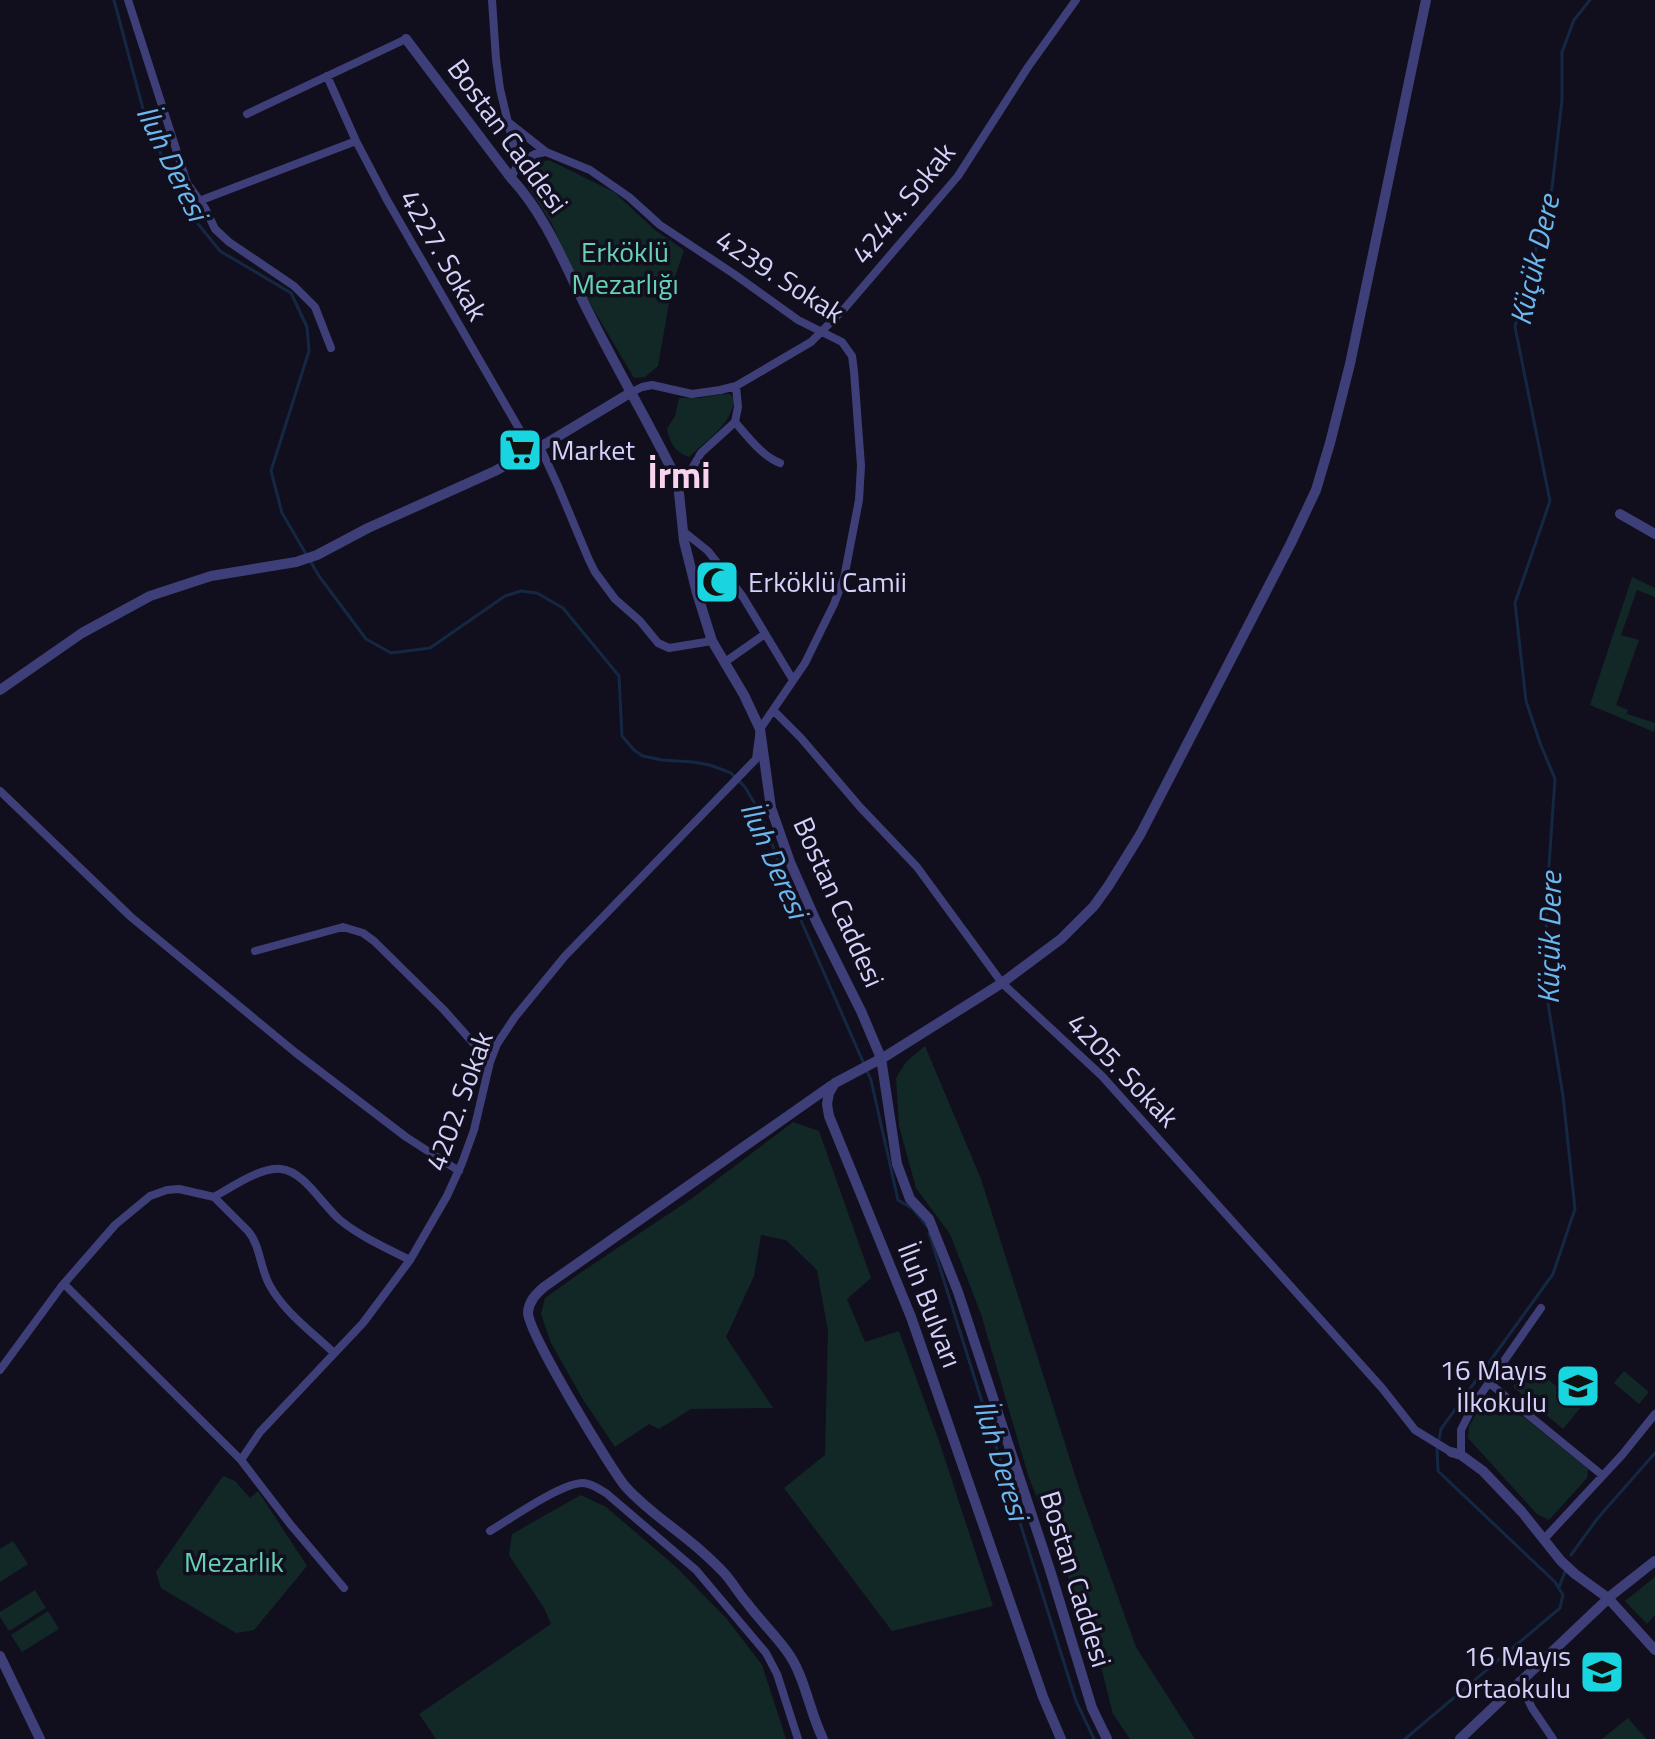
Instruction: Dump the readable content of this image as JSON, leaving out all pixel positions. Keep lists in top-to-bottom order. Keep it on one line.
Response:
{"streets":{"street":["Bostan Caddesi","4244. Sokak","4227. Sokak","4239. Sokak","4205. Sokak","4202. Sokak","İluh Bulvarı"]},"crossings":[["Bostan Caddesi","4244. Sokak"],["Bostan Caddesi","4227. Sokak"],["Bostan Caddesi","4239. Sokak"],["4244. Sokak","4239. Sokak"],["4239. Sokak","4205. Sokak"],["4239. Sokak","4202. Sokak"]],"districts":["İrmi"],"water":["İluh Deresi","Küçük Dere"],"parks":["Erköklü Mezarlığı","Mezarlık"],"places":{"supermarket":["Market"],"mosque":["Erköklü Camii"],"school or university":["16 Mayıs İlkokulu","16 Mayıs Ortaokulu"]}}
